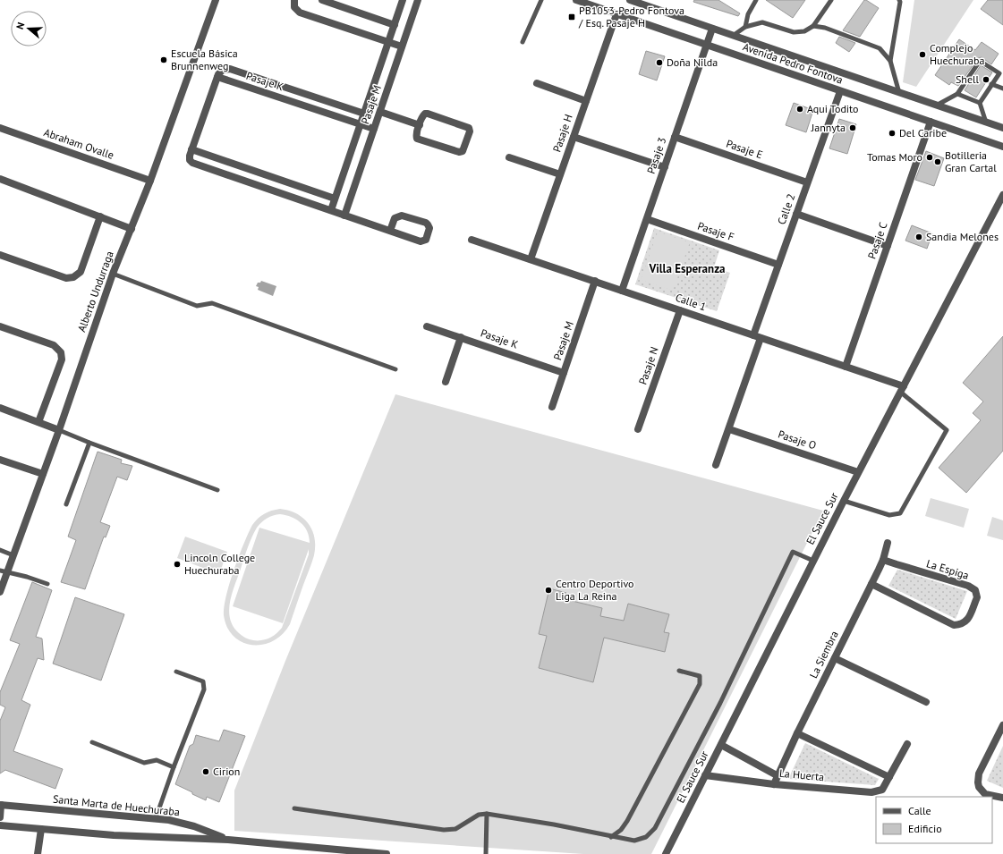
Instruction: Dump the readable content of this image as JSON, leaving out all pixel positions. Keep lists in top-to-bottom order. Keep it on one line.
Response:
{"streets":{"street":["Avenida Pedro Fontova","Pasaje K","Pasaje M","Pasaje H","Abraham Ovalle","Pasaje E","Pasaje 3","Calle 2","Pasaje F","Pasaje C","Alberto Undurraga","Calle 1","Pasaje N","Pasaje O","El Sauce Sur","La Espiga","La Siembra","La Huerta","Santa Marta de Huechuraba"]},"crossings":[["Avenida Pedro Fontova","Pasaje H"],["Avenida Pedro Fontova","Pasaje 3"],["Avenida Pedro Fontova","Calle 2"],["Avenida Pedro Fontova","Pasaje C"],["Pasaje K","Pasaje M"],["Pasaje M","Calle 1"],["Pasaje H","Calle 1"],["Abraham Ovalle","Alberto Undurraga"],["Pasaje E","Pasaje 3"],["Pasaje E","Calle 2"],["Pasaje 3","Pasaje F"],["Pasaje 3","Calle 1"],["Calle 2","Pasaje F"],["Calle 2","Calle 1"],["Pasaje C","Calle 1"],["Calle 1","Pasaje N"],["Calle 1","El Sauce Sur"],["Pasaje O","El Sauce Sur"],["El Sauce Sur","La Huerta"],["La Espiga","La Siembra"],["La Siembra","La Huerta"]],"districts":["Villa Esperanza"],"places":{"transit":["PB1053-Pedro Fontova / Esq. Pasaje H"],"other":["Complejo Huechuraba","Escuela Básica Brunnenweg","Doña Nilda","Shell","Aqui Todito","Jannyta","Del Caribe","Tomas Moro","Botilleria Gran Cartal","Sandia Melones","Lincoln College Huechuraba","Centro Deportivo Liga La Reina","Cirion"]},"legend":["Calle","Edificio"],"north":"left"}
